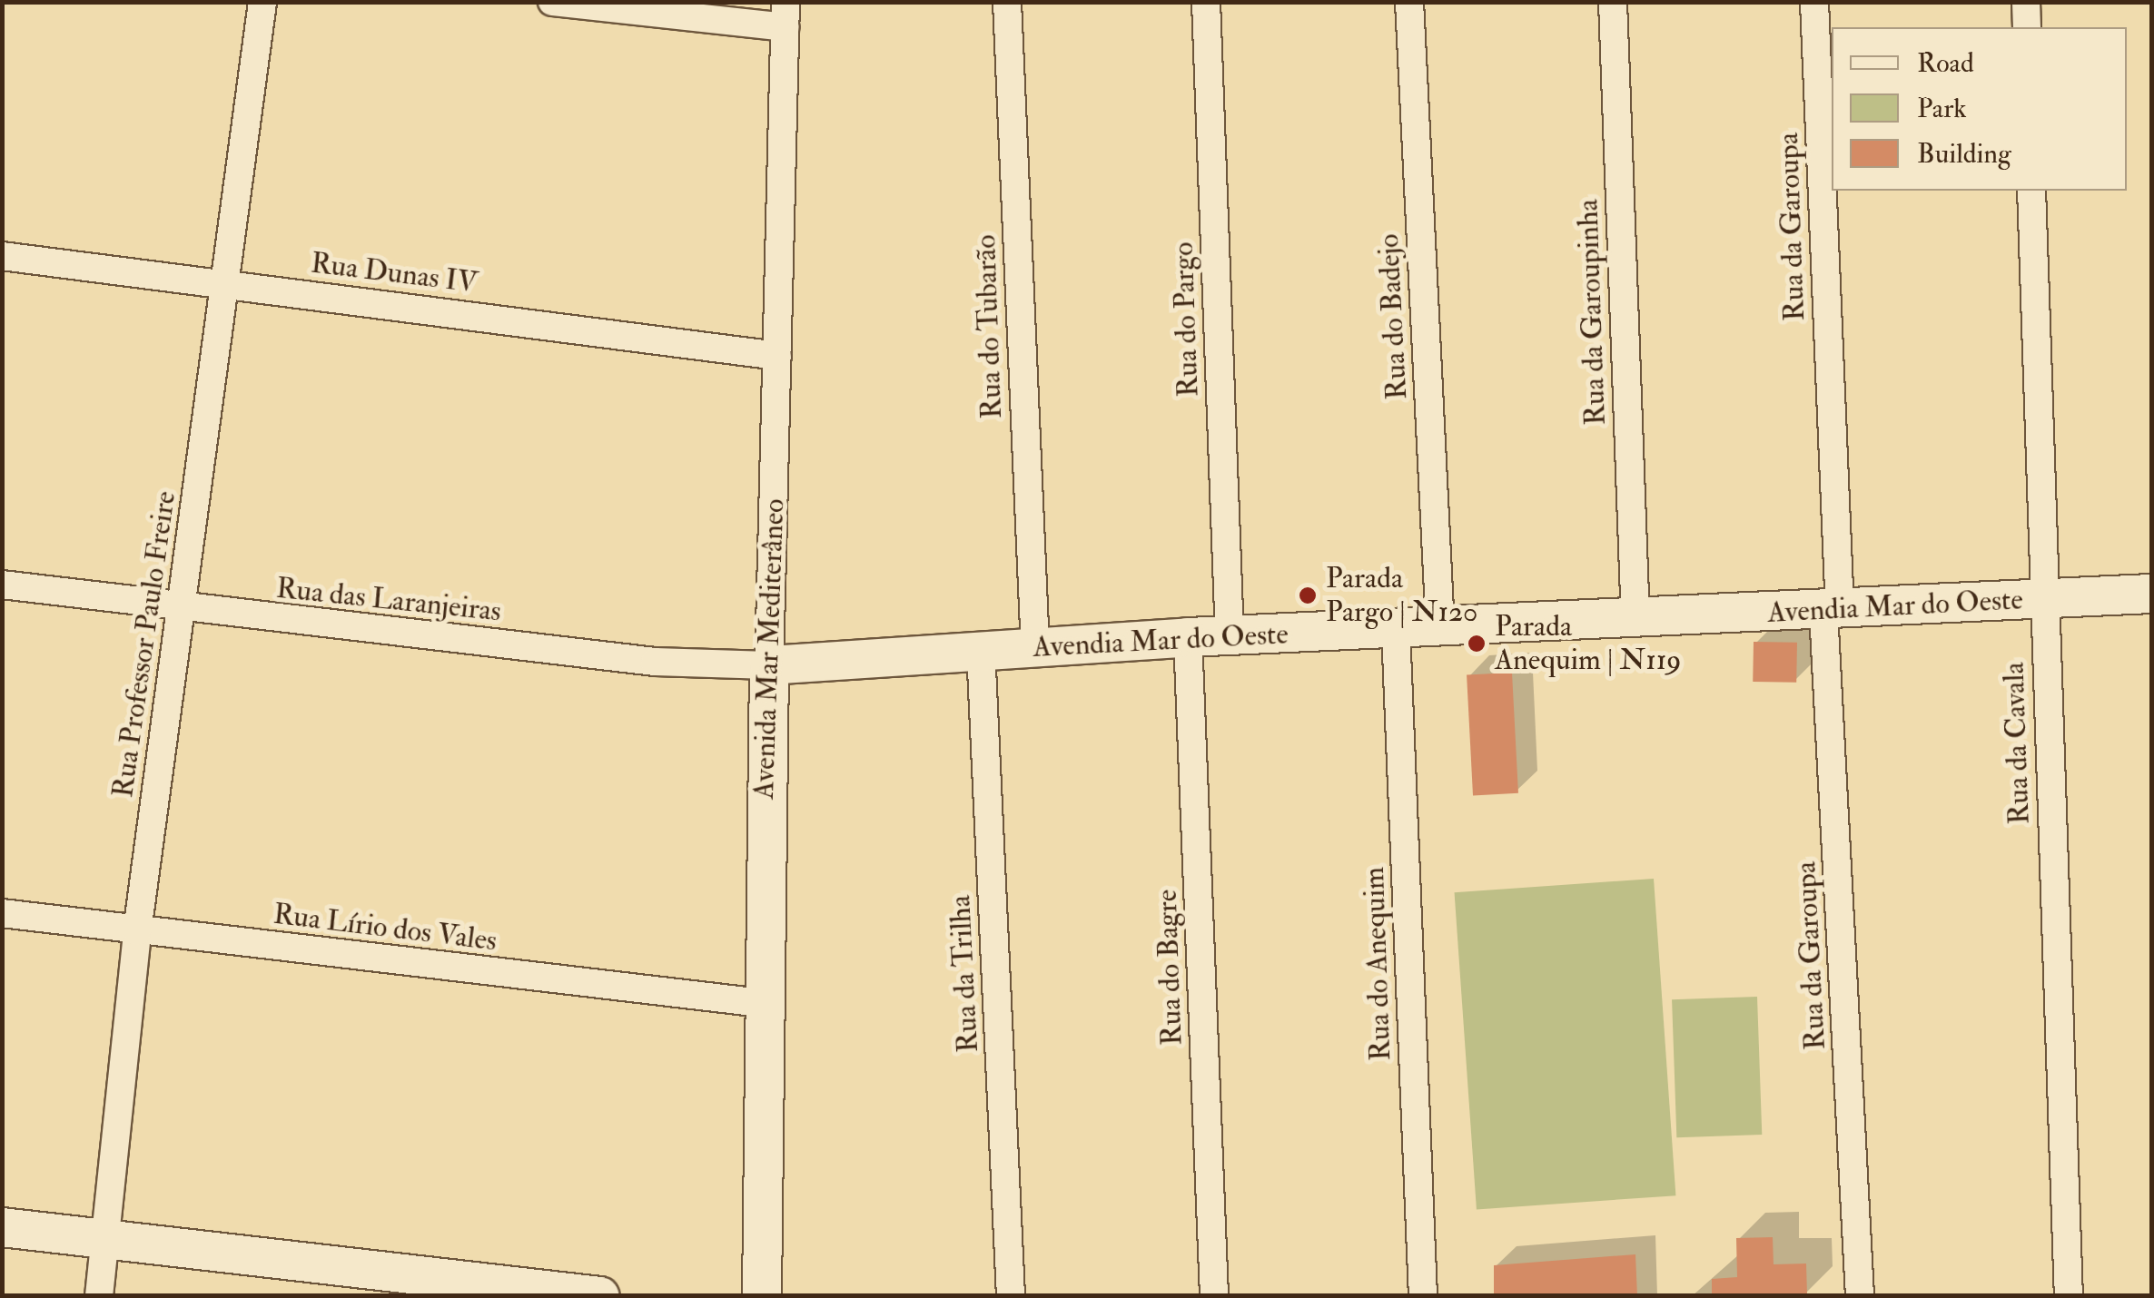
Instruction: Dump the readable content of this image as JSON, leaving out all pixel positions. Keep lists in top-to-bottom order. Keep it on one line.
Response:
{"streets":{"street":["Rua da Garoupa","Rua Dunas IV","Rua da Garoupinha","Rua do Badejo","Rua do Pargo","Rua do Tubarão","Rua das Laranjeiras","Avendia Mar do Oeste","Rua Professor Paulo Freire","Avenida Mar Mediterâneo","Rua da Cavala","Rua Lírio dos Vales","Rua do Anequim","Rua do Bagre","Rua da Trilha"]},"crossings":[["Rua da Garoupa","Avendia Mar do Oeste"],["Rua Dunas IV","Rua Professor Paulo Freire"],["Rua Dunas IV","Avenida Mar Mediterâneo"],["Rua da Garoupinha","Avendia Mar do Oeste"],["Rua do Badejo","Avendia Mar do Oeste"],["Rua do Pargo","Avendia Mar do Oeste"],["Rua do Tubarão","Avendia Mar do Oeste"],["Rua das Laranjeiras","Avendia Mar do Oeste"],["Rua das Laranjeiras","Rua Professor Paulo Freire"],["Rua das Laranjeiras","Avenida Mar Mediterâneo"],["Avendia Mar do Oeste","Avenida Mar Mediterâneo"],["Avendia Mar do Oeste","Rua da Cavala"],["Avendia Mar do Oeste","Rua do Anequim"],["Avendia Mar do Oeste","Rua do Bagre"],["Avendia Mar do Oeste","Rua da Trilha"],["Rua Professor Paulo Freire","Rua Lírio dos Vales"],["Avenida Mar Mediterâneo","Rua Lírio dos Vales"]],"places":["Parada Pargo | N120","Parada Anequim | N119"],"legend":["Road","Park","Building"]}
